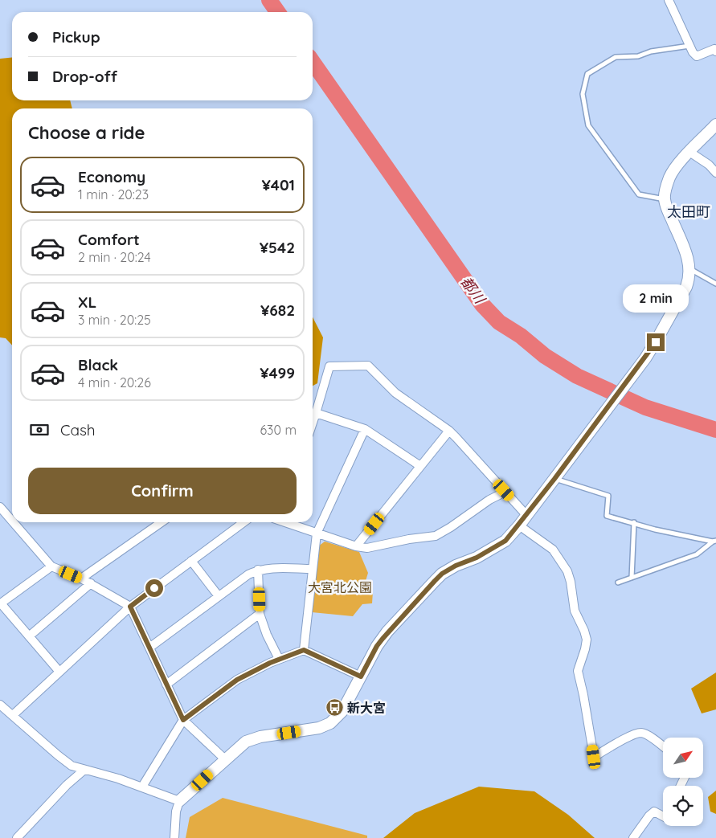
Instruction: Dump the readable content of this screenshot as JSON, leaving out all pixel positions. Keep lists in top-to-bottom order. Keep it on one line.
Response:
{"districts":["太田町"],"water":["都川"],"parks":["大宮北公園"],"places":{"bus stop":["新大宮"]},"north":"top right","page":{"banner":["Pickup","Drop-off"],"heading":"Choose a ride","list":[{"name":"Economy","note":"1 min · 20:23","value":"¥401"},{"name":"Comfort","note":"2 min · 20:24","value":"¥542"},{"name":"XL","note":"3 min · 20:25","value":"¥682"},{"name":"Black","note":"4 min · 20:26","value":"¥499"}],"bubble":"2 min","pay":["Cash","630 m"],"buttons":"Confirm"}}
